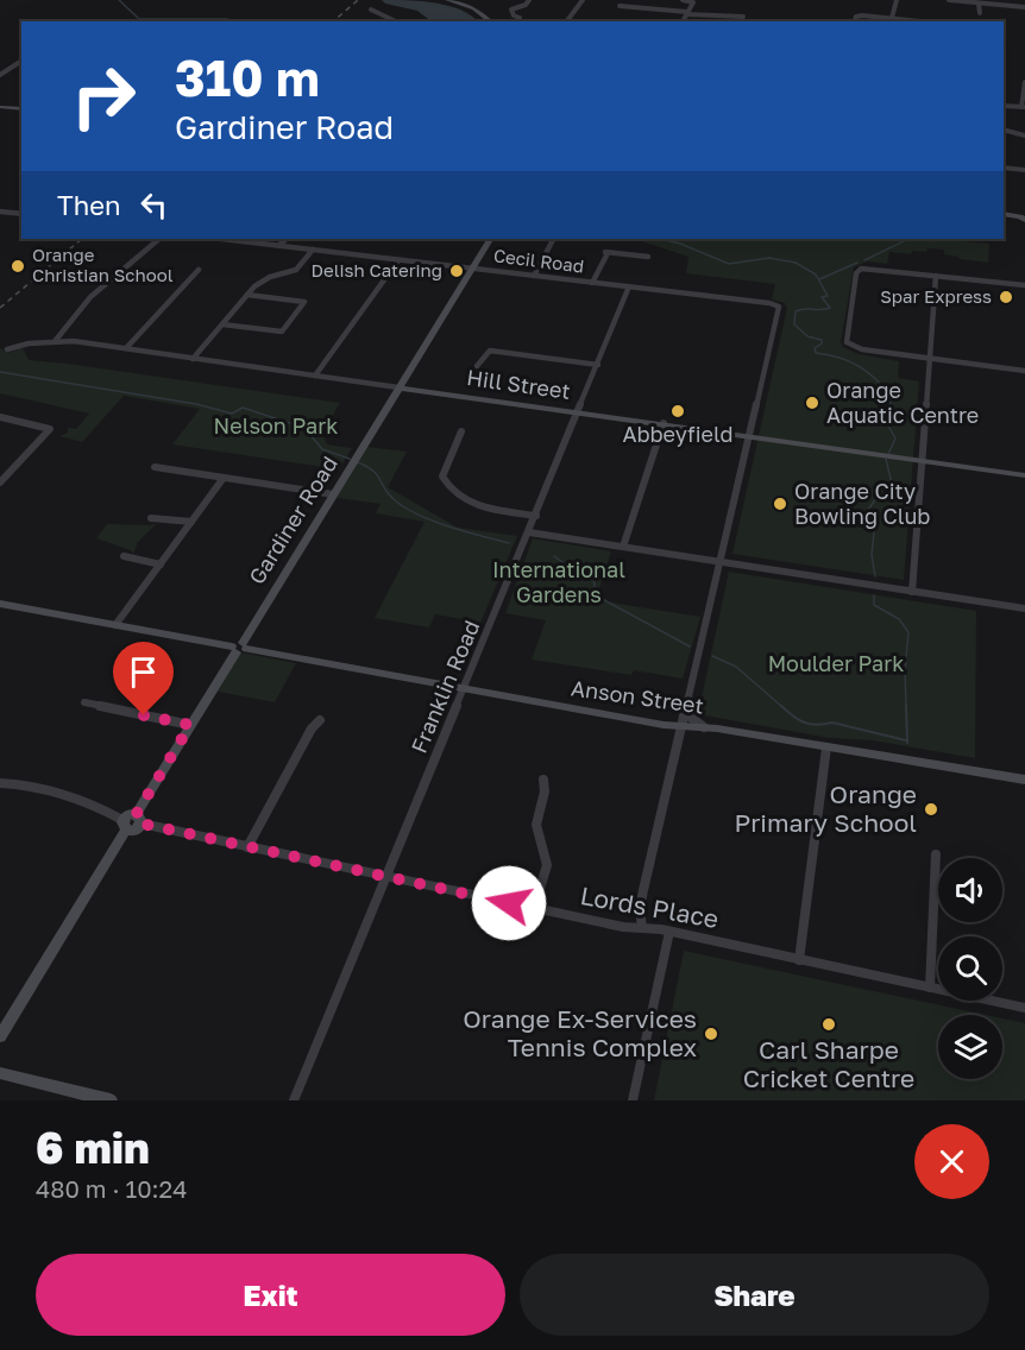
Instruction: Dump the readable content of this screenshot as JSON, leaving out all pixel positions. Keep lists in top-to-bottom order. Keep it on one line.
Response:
{"streets":{"street":["Cecil Road","Hill Street","Gardiner Road","Franklin Road","Anson Street","Lords Place"]},"crossings":[["Cecil Road","Hill Street"],["Cecil Road","Gardiner Road"],["Cecil Road","Franklin Road"],["Hill Street","Gardiner Road"],["Hill Street","Franklin Road"],["Gardiner Road","Anson Street"],["Gardiner Road","Lords Place"],["Franklin Road","Anson Street"],["Franklin Road","Lords Place"]],"parks":["Nelson Park","International Gardens","Moulder Park"],"places":["Orange Christian School","Delish Catering","Spar Express","Orange Aquatic Centre","Abbeyfield","Orange City Bowling Club","Orange Primary School","Carl Sharpe Cricket Centre","Orange Ex-Services Tennis Complex"],"page":{"turn":["310 m","Gardiner Road"],"then":"Then","heading":["6 min","480 m · 10:24"],"buttons":["Exit","Share"]}}
